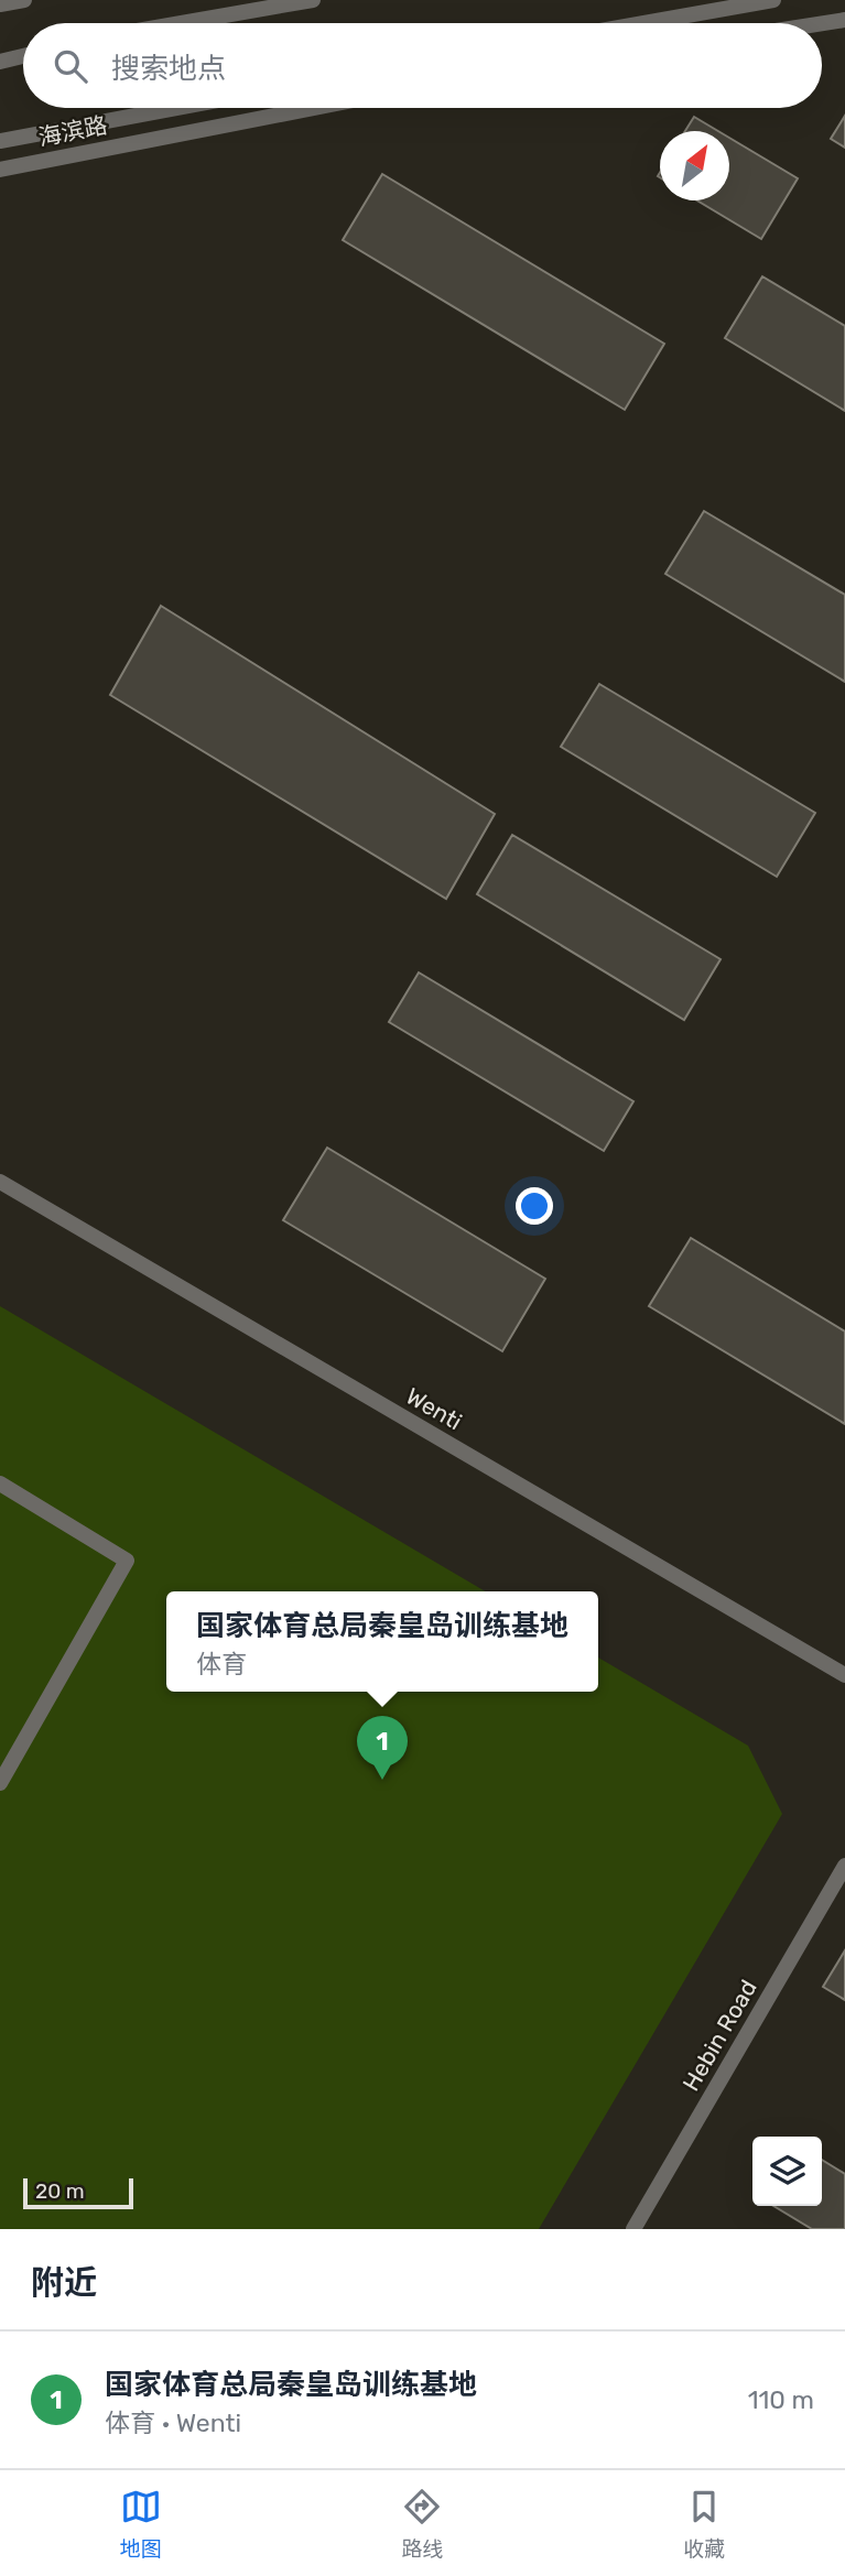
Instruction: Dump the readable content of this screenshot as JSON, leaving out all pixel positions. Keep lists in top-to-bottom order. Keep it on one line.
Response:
{"streets":{"street":["海滨路","Wenti","Hebin Road"]},"scale_bar":"20 m","north":"top right","page":{"search":"搜索地点","popup":["国家体育总局秦皇岛训练基地","体育"],"pins":"1","scale":"20 m","heading":"附近","list":[{"mark":"1","name":"国家体育总局秦皇岛训练基地","note":"体育 · Wenti","value":"110 m"}],"nav":["地图","路线","收藏"]}}
